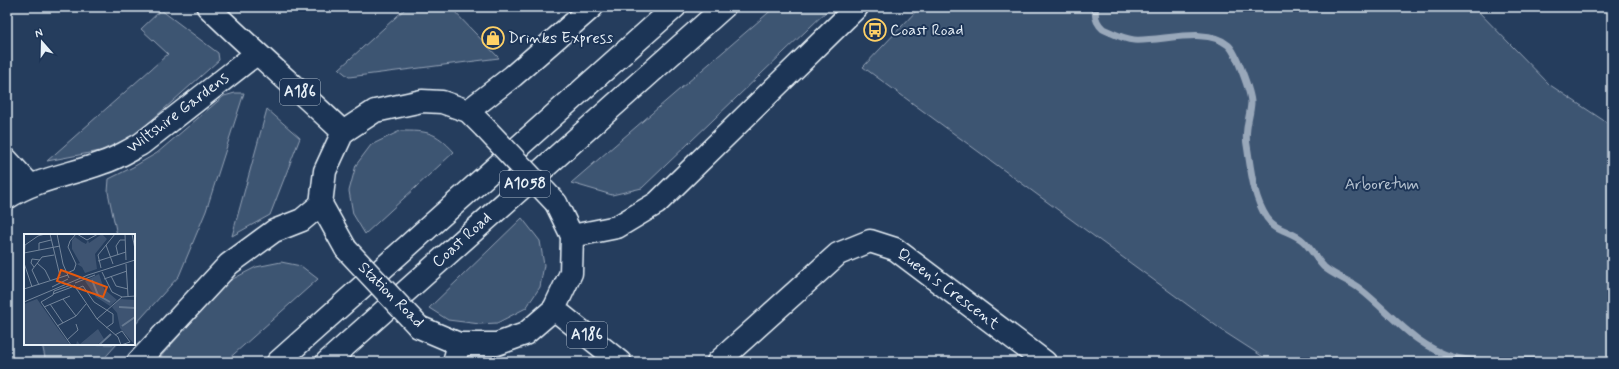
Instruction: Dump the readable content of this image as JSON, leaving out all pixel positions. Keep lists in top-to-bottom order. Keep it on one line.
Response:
{"streets":{"main road":["A186","Wiltshire Gardens","A1058","Coast Road","Queen's Crescent","Station Road"]},"crossings":[["A186","Wiltshire Gardens"],["A186","Station Road"]],"parks":["Arboretum"],"places":{"bus stop":["Coast Road"],"shop":["Drinks Express"]},"north":"top"}
